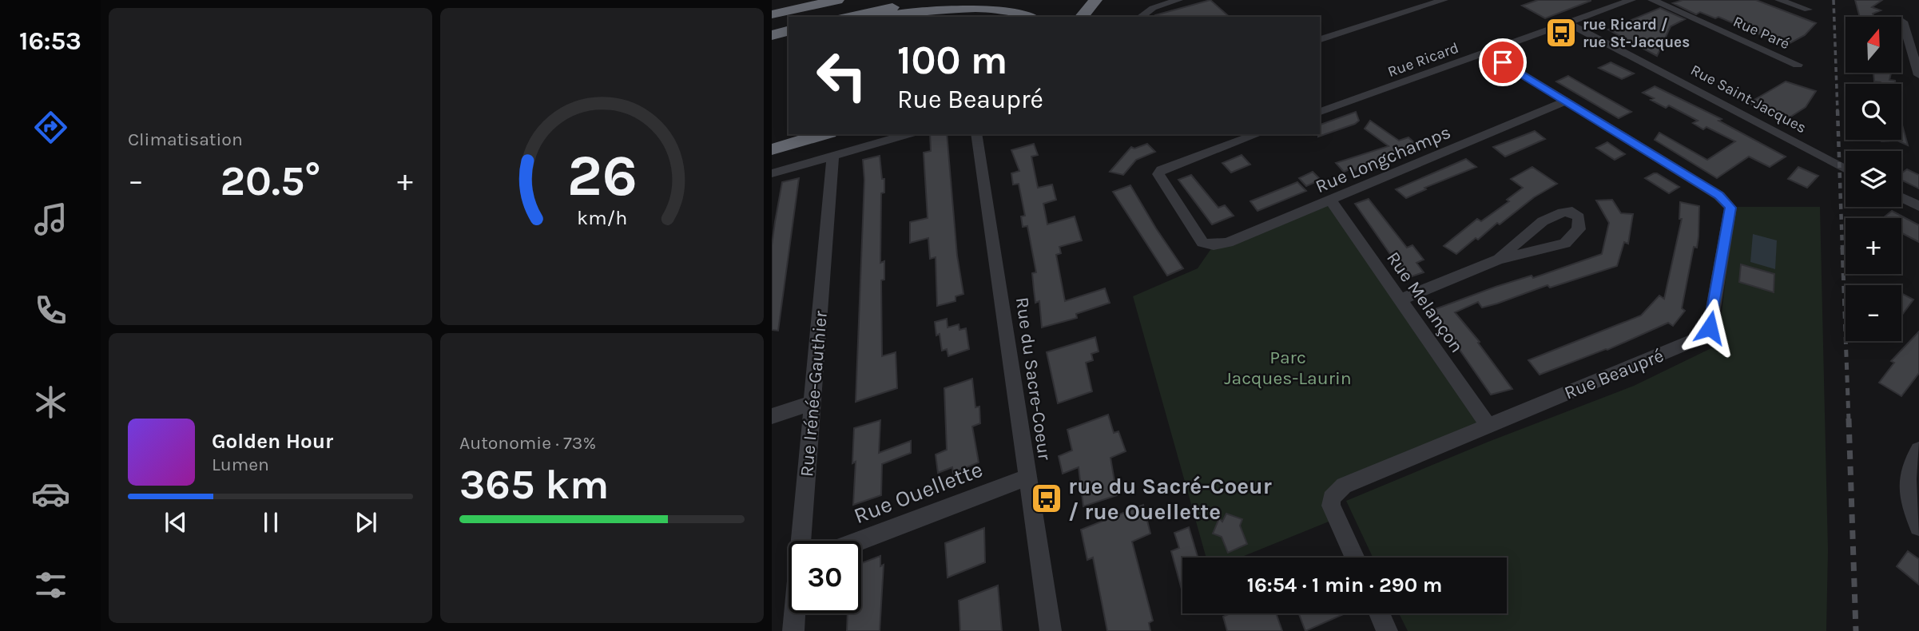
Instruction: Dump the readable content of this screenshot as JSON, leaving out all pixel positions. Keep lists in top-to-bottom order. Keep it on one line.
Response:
{"streets":{"street":["Rue Paré","Rue Ricard","Rue Saint-Jacques","Rue Longchamps","Rue Melançon","Rue Beaupré","Rue du Sacre-Coeur","Rue Irénée-Gauthier","Rue Ouellette"]},"crossings":[["Rue Ricard","Rue Saint-Jacques"],["Rue Ricard","Rue Beaupré"],["Rue Longchamps","Rue Melançon"],["Rue Longchamps","Rue Beaupré"],["Rue Melançon","Rue Beaupré"],["Rue du Sacre-Coeur","Rue Ouellette"]],"parks":["Parc Jacques-Laurin"],"places":{"bus stop":["rue Ricard / rue St-Jacques","rue du Sacré-Coeur / rue Ouellette"]},"north":"top","page":{"tabs":"16:53","tile":["Climatisation",["Autonomie · 73%","365 km"]],"map_buttons":["+","−"],"turn":["100 m","Rue Beaupré"],"heat":["−","20.5°","+"],"song":["Golden Hour","Lumen"],"limit":"30","trip":"16:54 · 1 min · 290 m","gauge":["26","km/h"]}}
